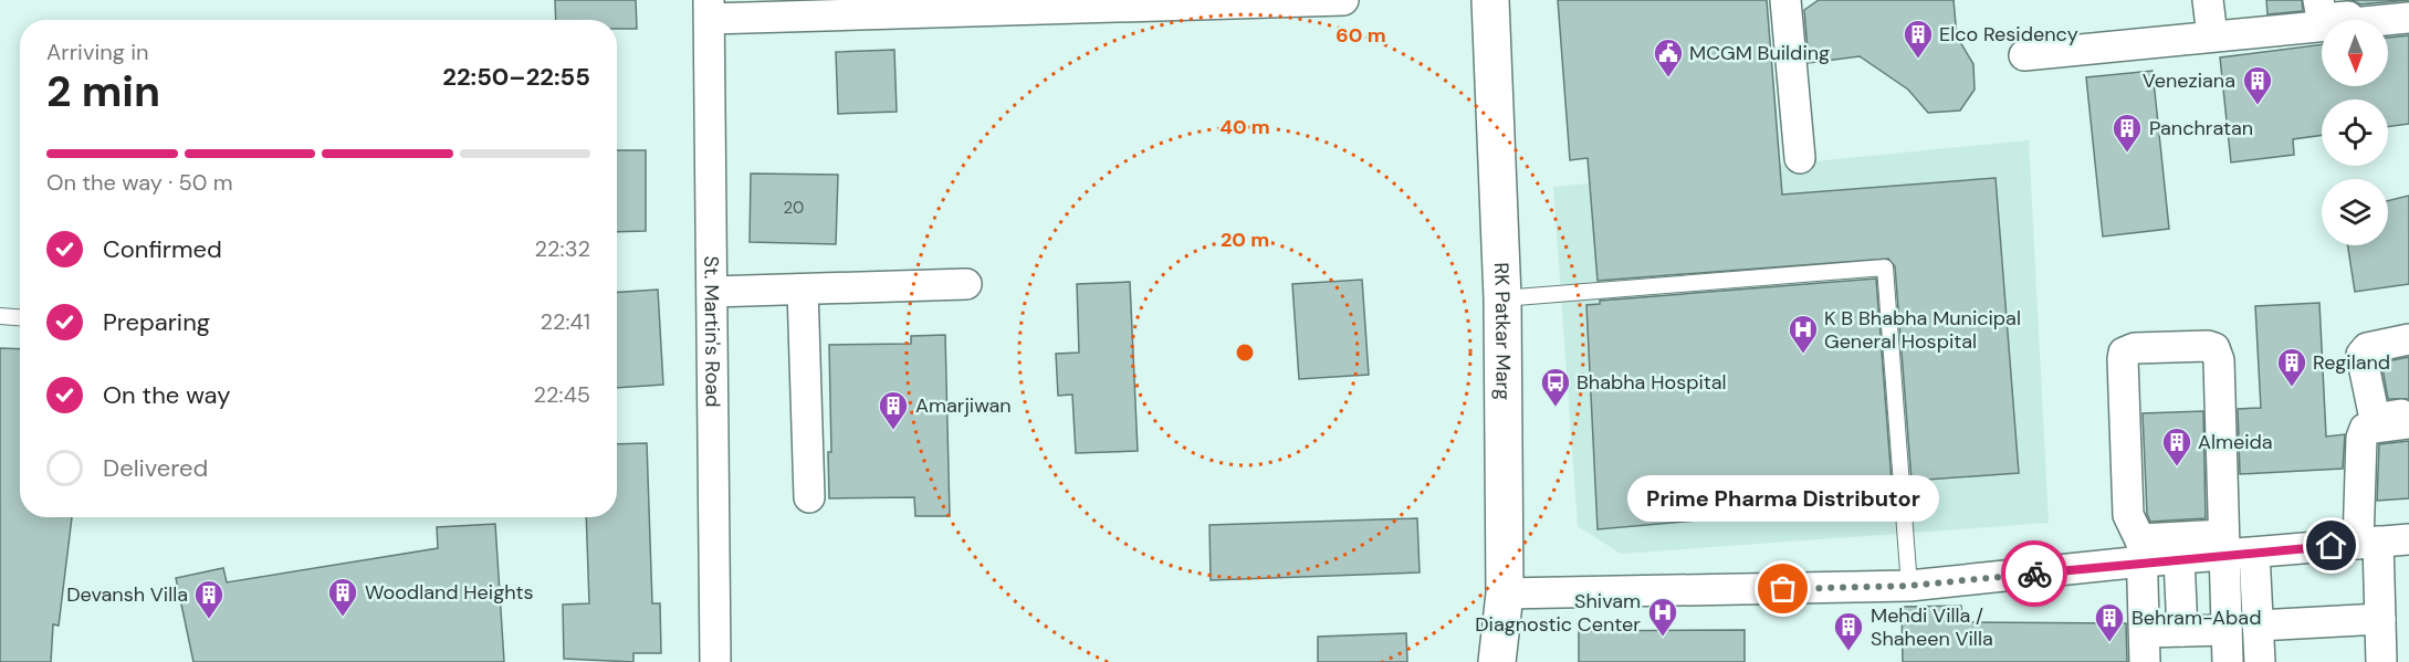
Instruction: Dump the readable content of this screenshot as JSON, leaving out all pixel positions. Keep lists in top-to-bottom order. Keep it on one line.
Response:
{"streets":{"street":["St. Martin's Road","RK Patkar Marg"]},"places":{"building":["Elco Residency","Veneziana","Panchratan","Regiland","Amarjiwan","Almeida","Woodland Heights","Devansh Villa","Behram-Abad","Mehdi Villa / Shaheen Villa"],"public building":["MCGM Building"],"hospital":["K B Bhabha Municipal General Hospital","Shivam Diagnostic Center"],"bus stop":["Bhabha Hospital"],"other":["Prime Pharma Distributor"]},"house_numbers":["20"],"north":"bottom","page":{"heading":["2 min","Arriving in","22:50–22:55"],"bar":"On the way · 50 m","list":[["Confirmed","22:32"],["Preparing","22:41"],["On the way","22:45"],"Delivered"],"bubble":"Prime Pharma Distributor"},"rings":["60 m","40 m","20 m"]}
